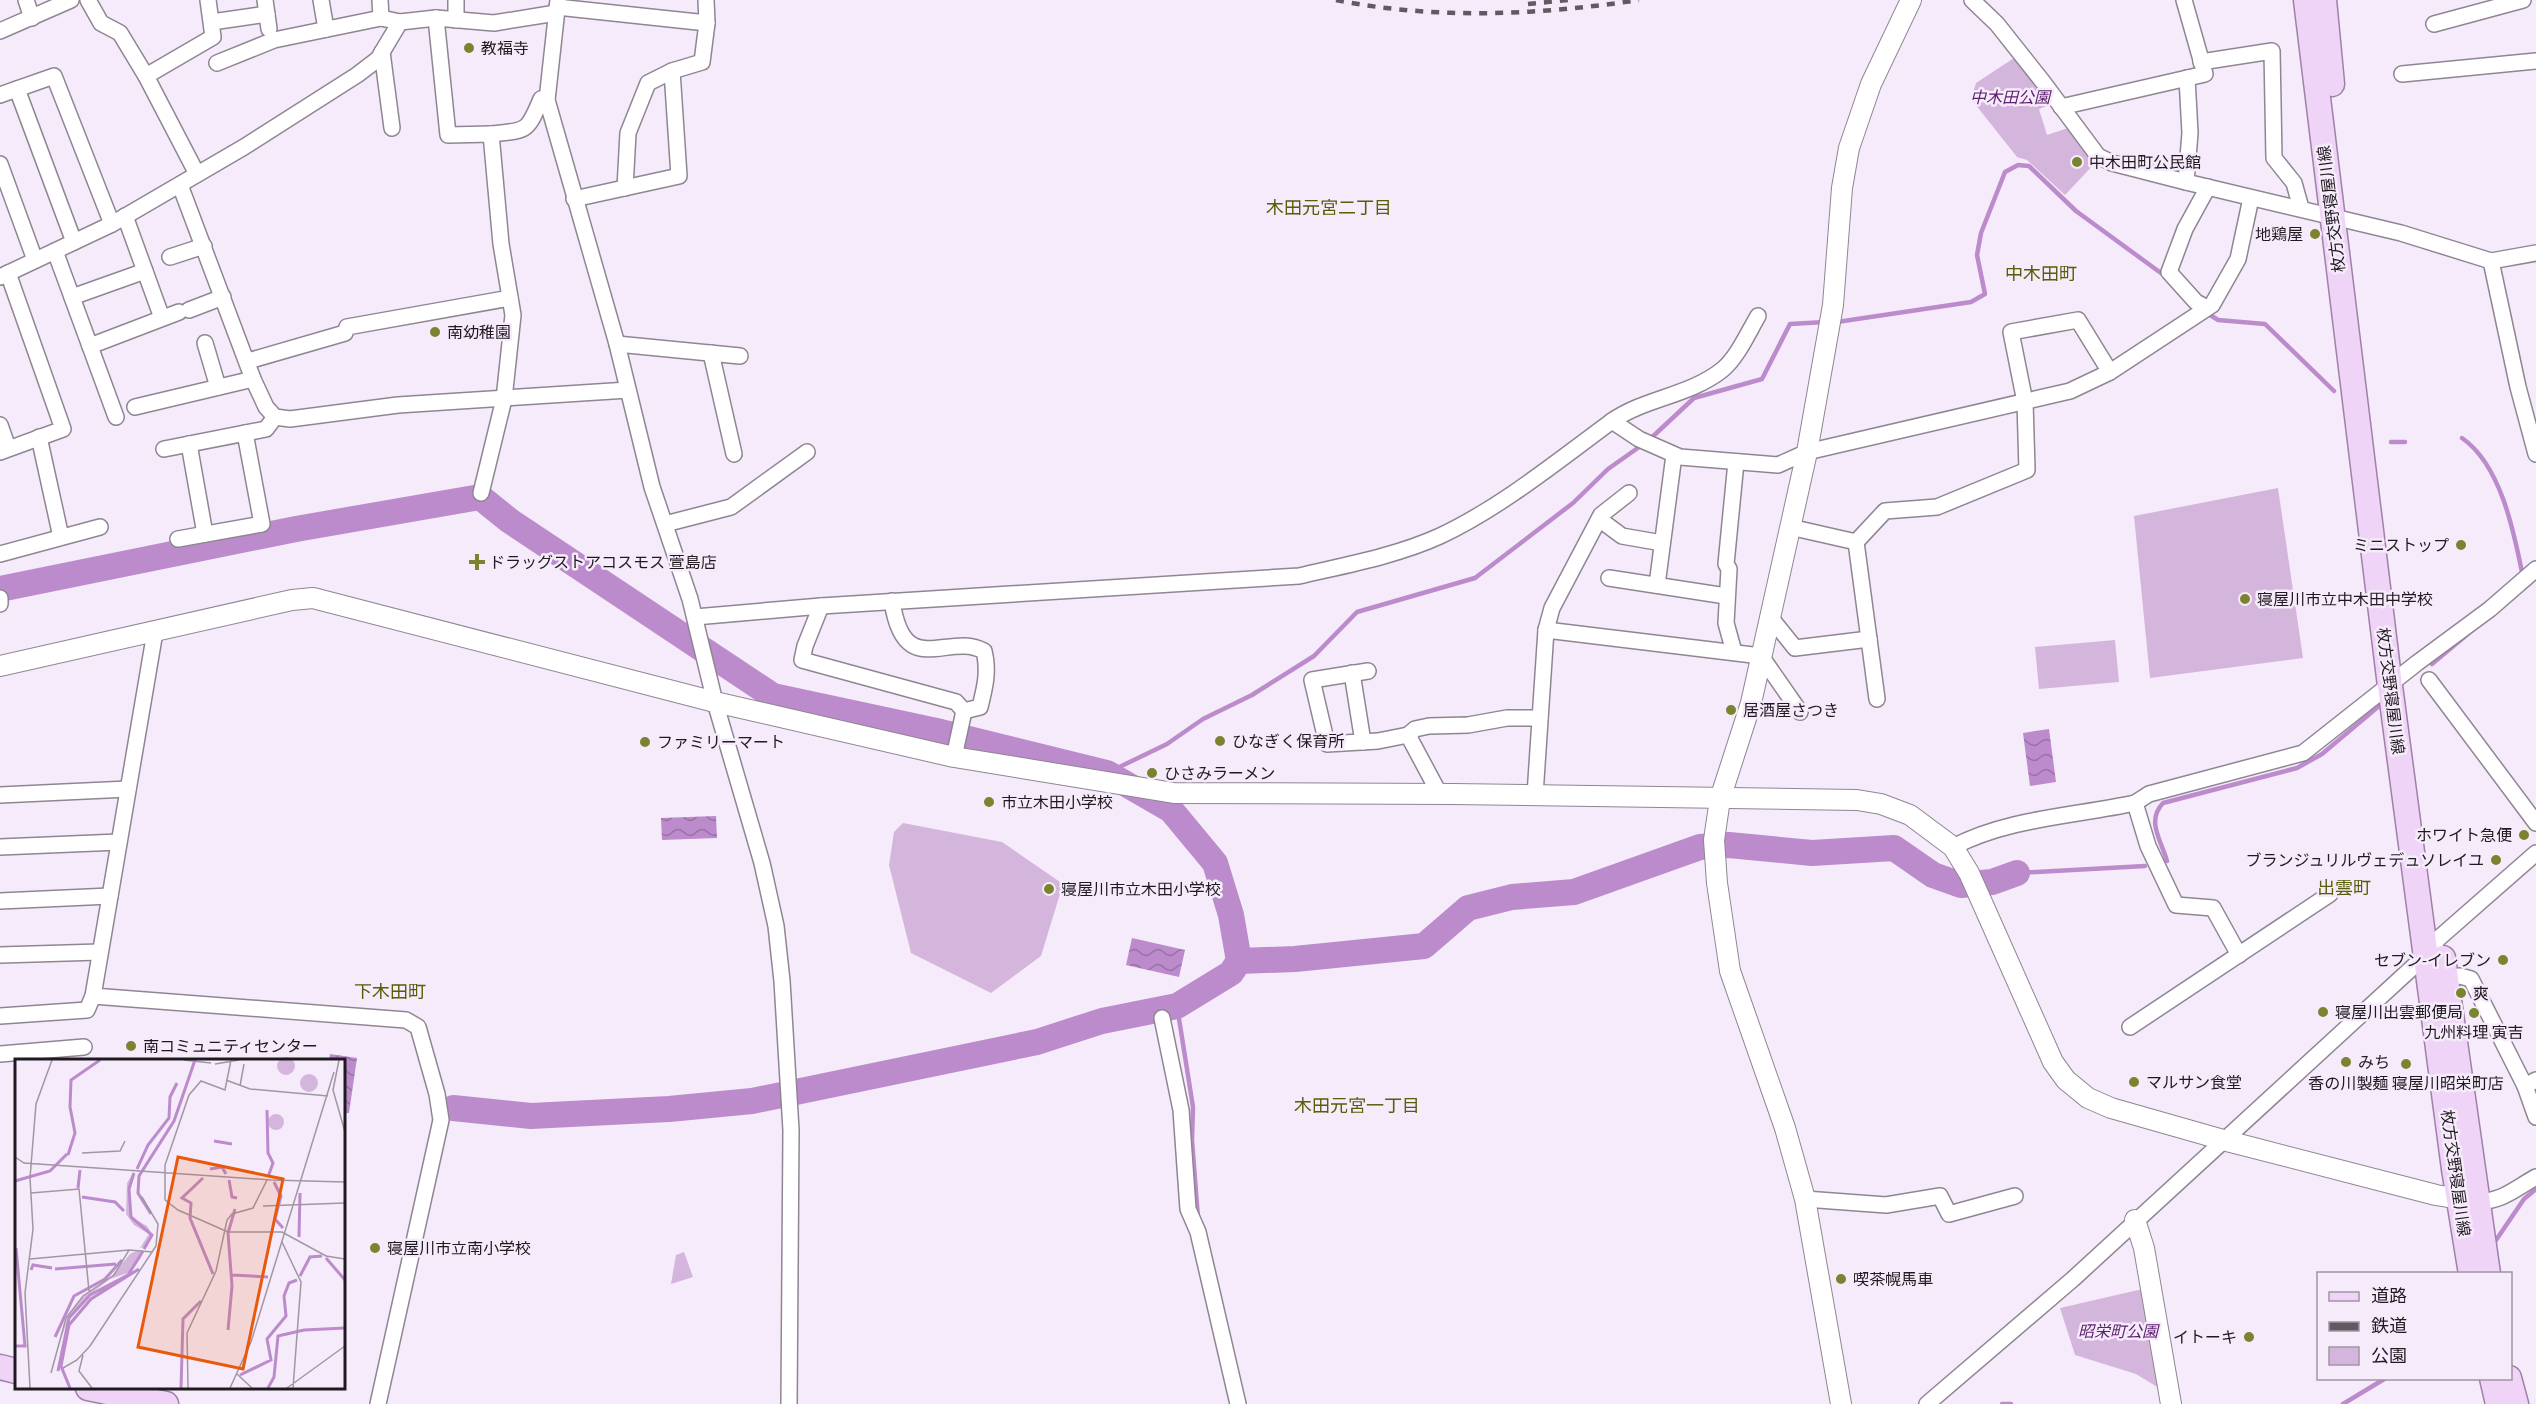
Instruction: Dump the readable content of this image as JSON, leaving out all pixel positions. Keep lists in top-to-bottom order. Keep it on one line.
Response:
{"streets":{"main road":["枚方交野寝屋川線"]},"districts":["木田元宮二丁目","中木田町","出雲町","下木田町","木田元宮一丁目"],"parks":["中木田公園","昭栄町公園"],"places":{"other":["教福寺","中木田町公民館","地鶏屋","南幼稚園","ミニストップ","寝屋川市立中木田中学校","居酒屋さつき","ひなぎく保育所","ファミリーマート","ひさみラーメン","市立木田小学校","ホワイト急便","ブランジュリルヴェデュソレイユ","寝屋川市立木田小学校","セブン-イレブン","爽","寝屋川出雲郵便局","九州料理 寅吉","南コミュニティセンター","みち","香の川製麺 寝屋川昭栄町店","マルサン食堂","寝屋川市立南小学校","喫茶幌馬車","イトーキ"],"health":["ドラッグストアコスモス 萱島店"]},"legend":["道路","鉄道","公園"]}
